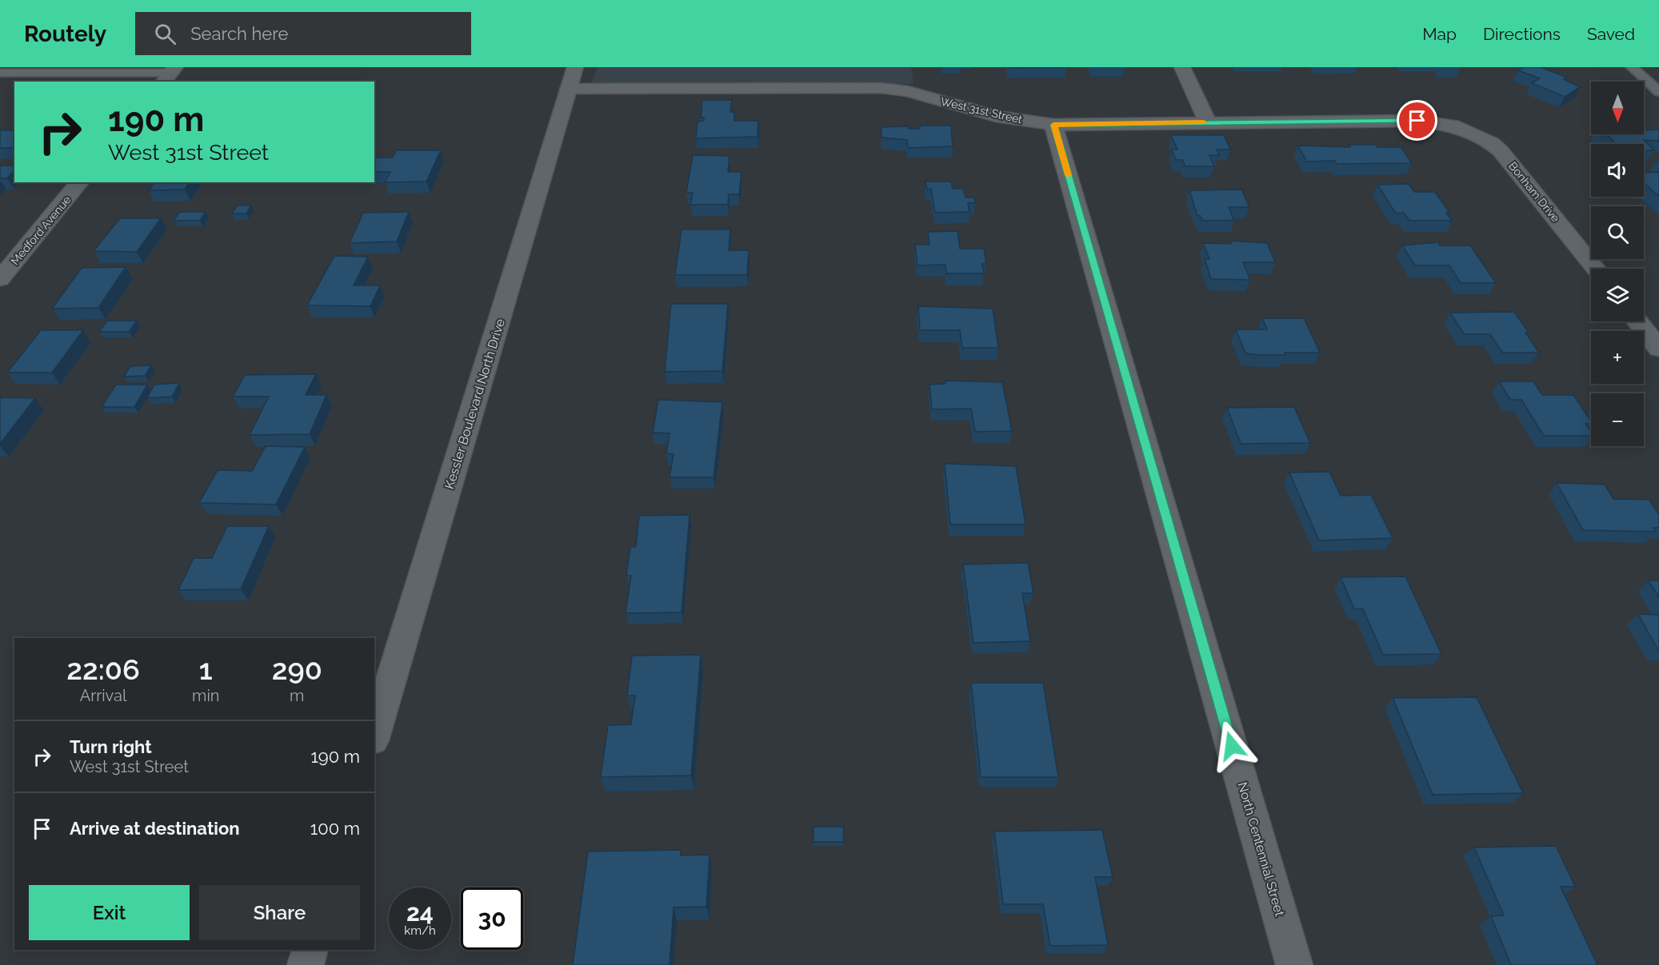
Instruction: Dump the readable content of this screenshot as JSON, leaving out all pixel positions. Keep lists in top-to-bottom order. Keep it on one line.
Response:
{"streets":{"street":["West 31st Street","Bonham Drive","Medford Avenue","Kessler Boulevard North Drive","North Centennial Street"]},"crossings":[["West 31st Street","Bonham Drive"],["West 31st Street","Kessler Boulevard North Drive"],["West 31st Street","North Centennial Street"]],"north":"bottom","page":{"header":"Routely","search":"Search here","nav":["Map","Directions","Saved"],"map_buttons":["+","−"],"turn":["190 m","West 31st Street"],"eta":["22:06","Arrival","1","min","290","m"],"list":[{"name":"Turn right","note":"West 31st Street","value":"190 m"},{"name":"Arrive at destination","value":"100 m"}],"buttons":["Exit","Share"],"speed":"24 km/h","limit":"30"}}
